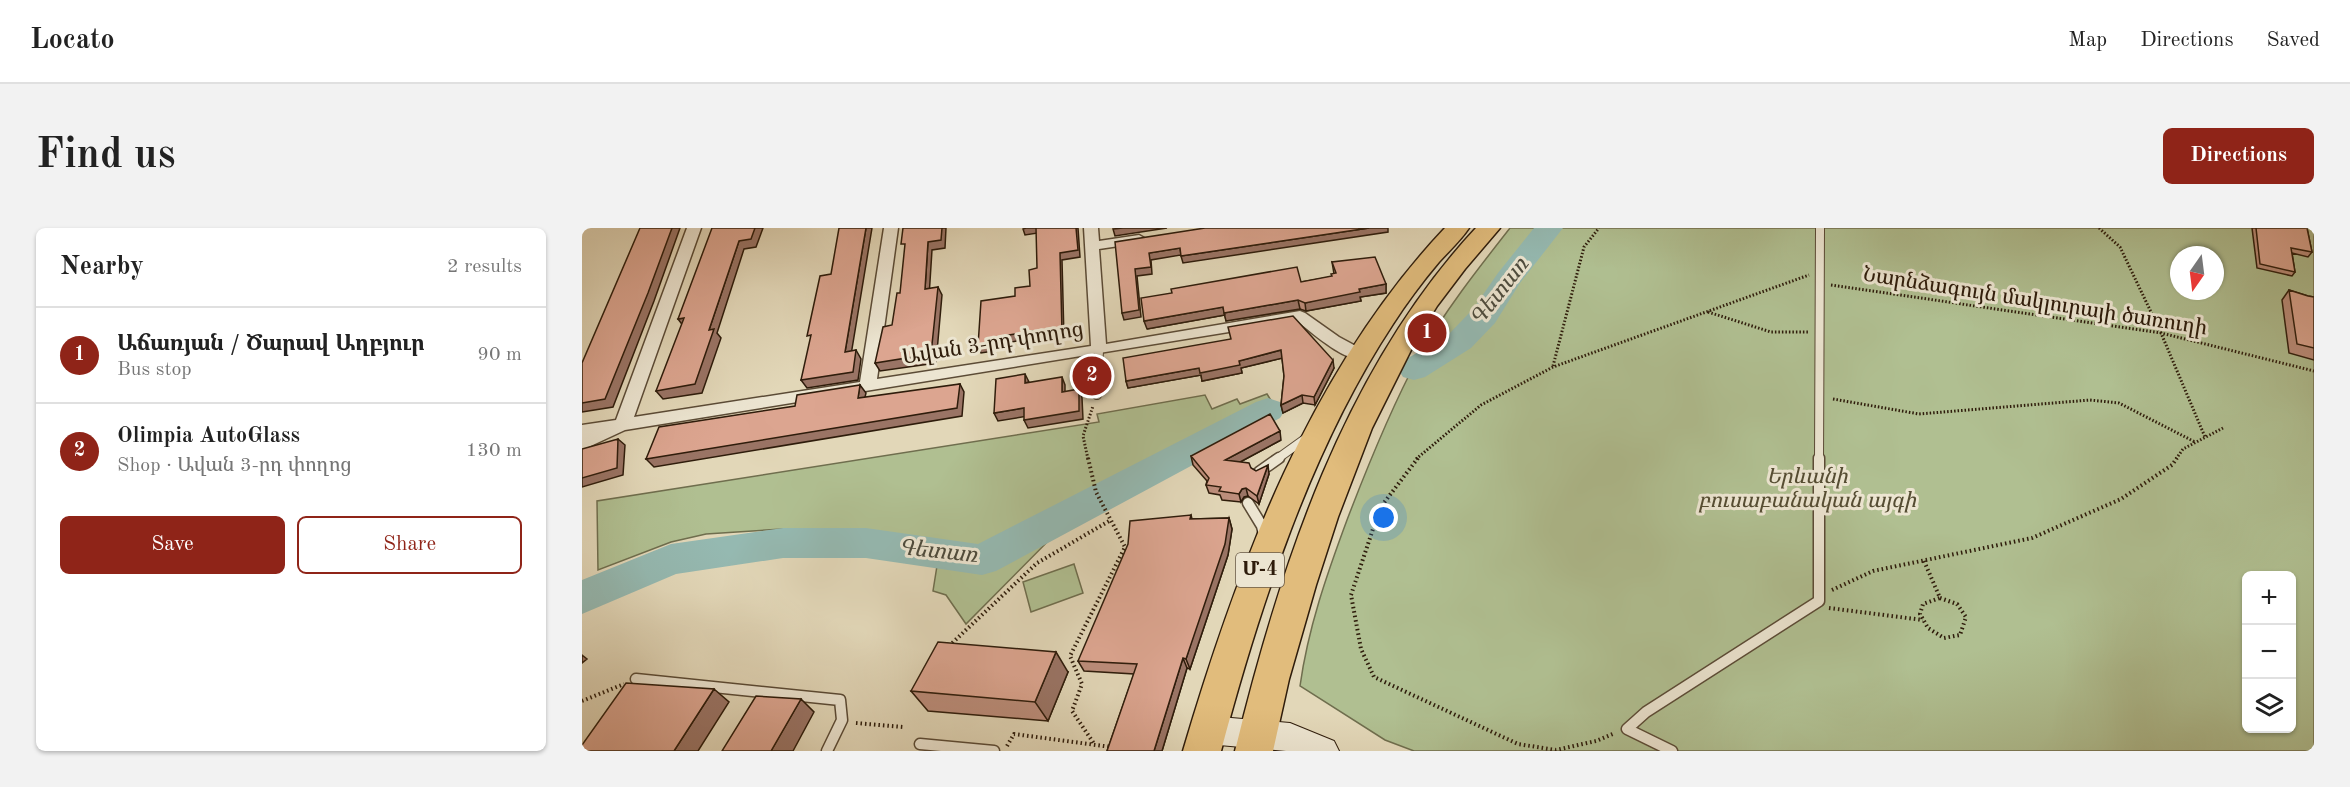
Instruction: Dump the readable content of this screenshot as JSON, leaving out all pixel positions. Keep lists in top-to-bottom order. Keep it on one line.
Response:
{"streets":{"highway":["Մ-4"],"street":["Ավան 3-րդ փողոց"],"path":["Նարնձագույն մակլուրայի ծառուղի"]},"crossings":[["Ավան 3-րդ փողոց","Մ-4"]],"water":["Գետառ"],"parks":["Երևանի բուսաբանական այգի"],"north":"bottom","page":{"header":"Locato","nav":["Map","Directions","Saved"],"buttons":["Directions",["Save","Share"]],"title":"Find us","heading":["Nearby","2 results"],"list":[{"mark":"1","name":"Աճառյան / Ծարավ Աղբյուր","note":"Bus stop","value":"90 m"},{"mark":"2","name":"Olimpia AutoGlass","note":"Shop · Ավան 3-րդ փողոց","value":"130 m"}],"pins":["1","2"],"map_buttons":["+","−"]}}
